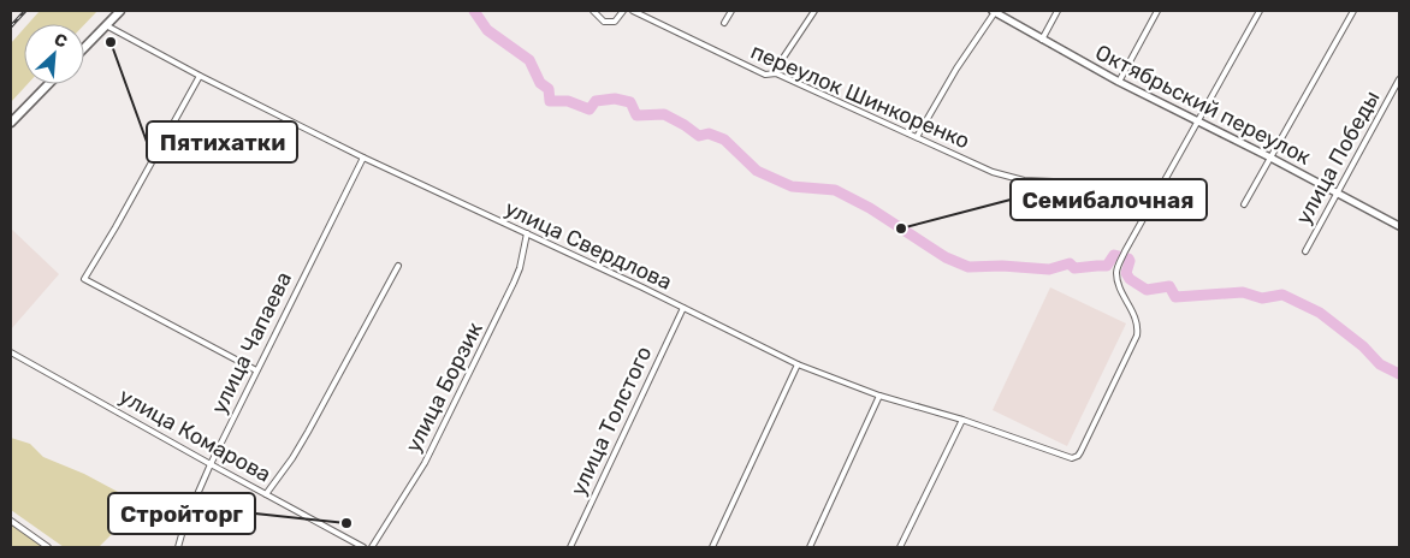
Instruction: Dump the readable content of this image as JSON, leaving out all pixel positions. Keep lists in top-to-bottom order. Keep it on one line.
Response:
{"streets":{"street":["переулок Шинкоренко","Октябрьский переулок","улица Победы","улица Свердлова","улица Чапаева","улица Борзик","улица Толстого","улица Комарова"]},"crossings":[["Октябрьский переулок","улица Победы"],["Октябрьский переулок","улица Свердлова"],["улица Свердлова","улица Чапаева"],["улица Свердлова","улица Борзик"],["улица Свердлова","улица Толстого"],["улица Чапаева","улица Комарова"]],"places":["Пятихатки","Семибалочная","Стройторг"],"north":"top right"}
